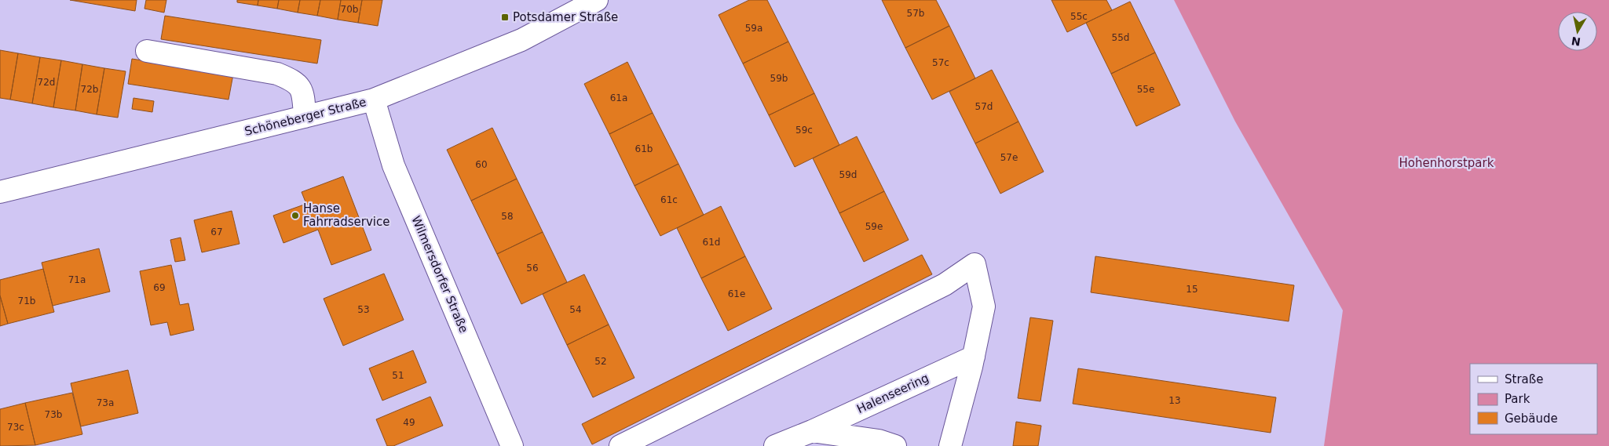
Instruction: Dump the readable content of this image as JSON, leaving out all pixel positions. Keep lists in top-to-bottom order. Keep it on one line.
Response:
{"streets":{"street":["Schöneberger Straße","Wilmersdorfer Straße","Halenseering"]},"crossings":[["Schöneberger Straße","Wilmersdorfer Straße"]],"parks":["Hohenhorstpark"],"places":{"transit":["Potsdamer Straße"],"other":["Hanse Fahrradservice"]},"house_numbers":["70b","57b","55c","59a","55d","57c","59b","72d","72b","55e","61a","57d","59c","61b","57e","60","59d","61c","58","59e","67","61d","56","71a","69","15","61e","71b","53","54","52","51","13","73a","73b","49","73c"],"legend":["Straße","Park","Gebäude"],"north":"bottom"}
